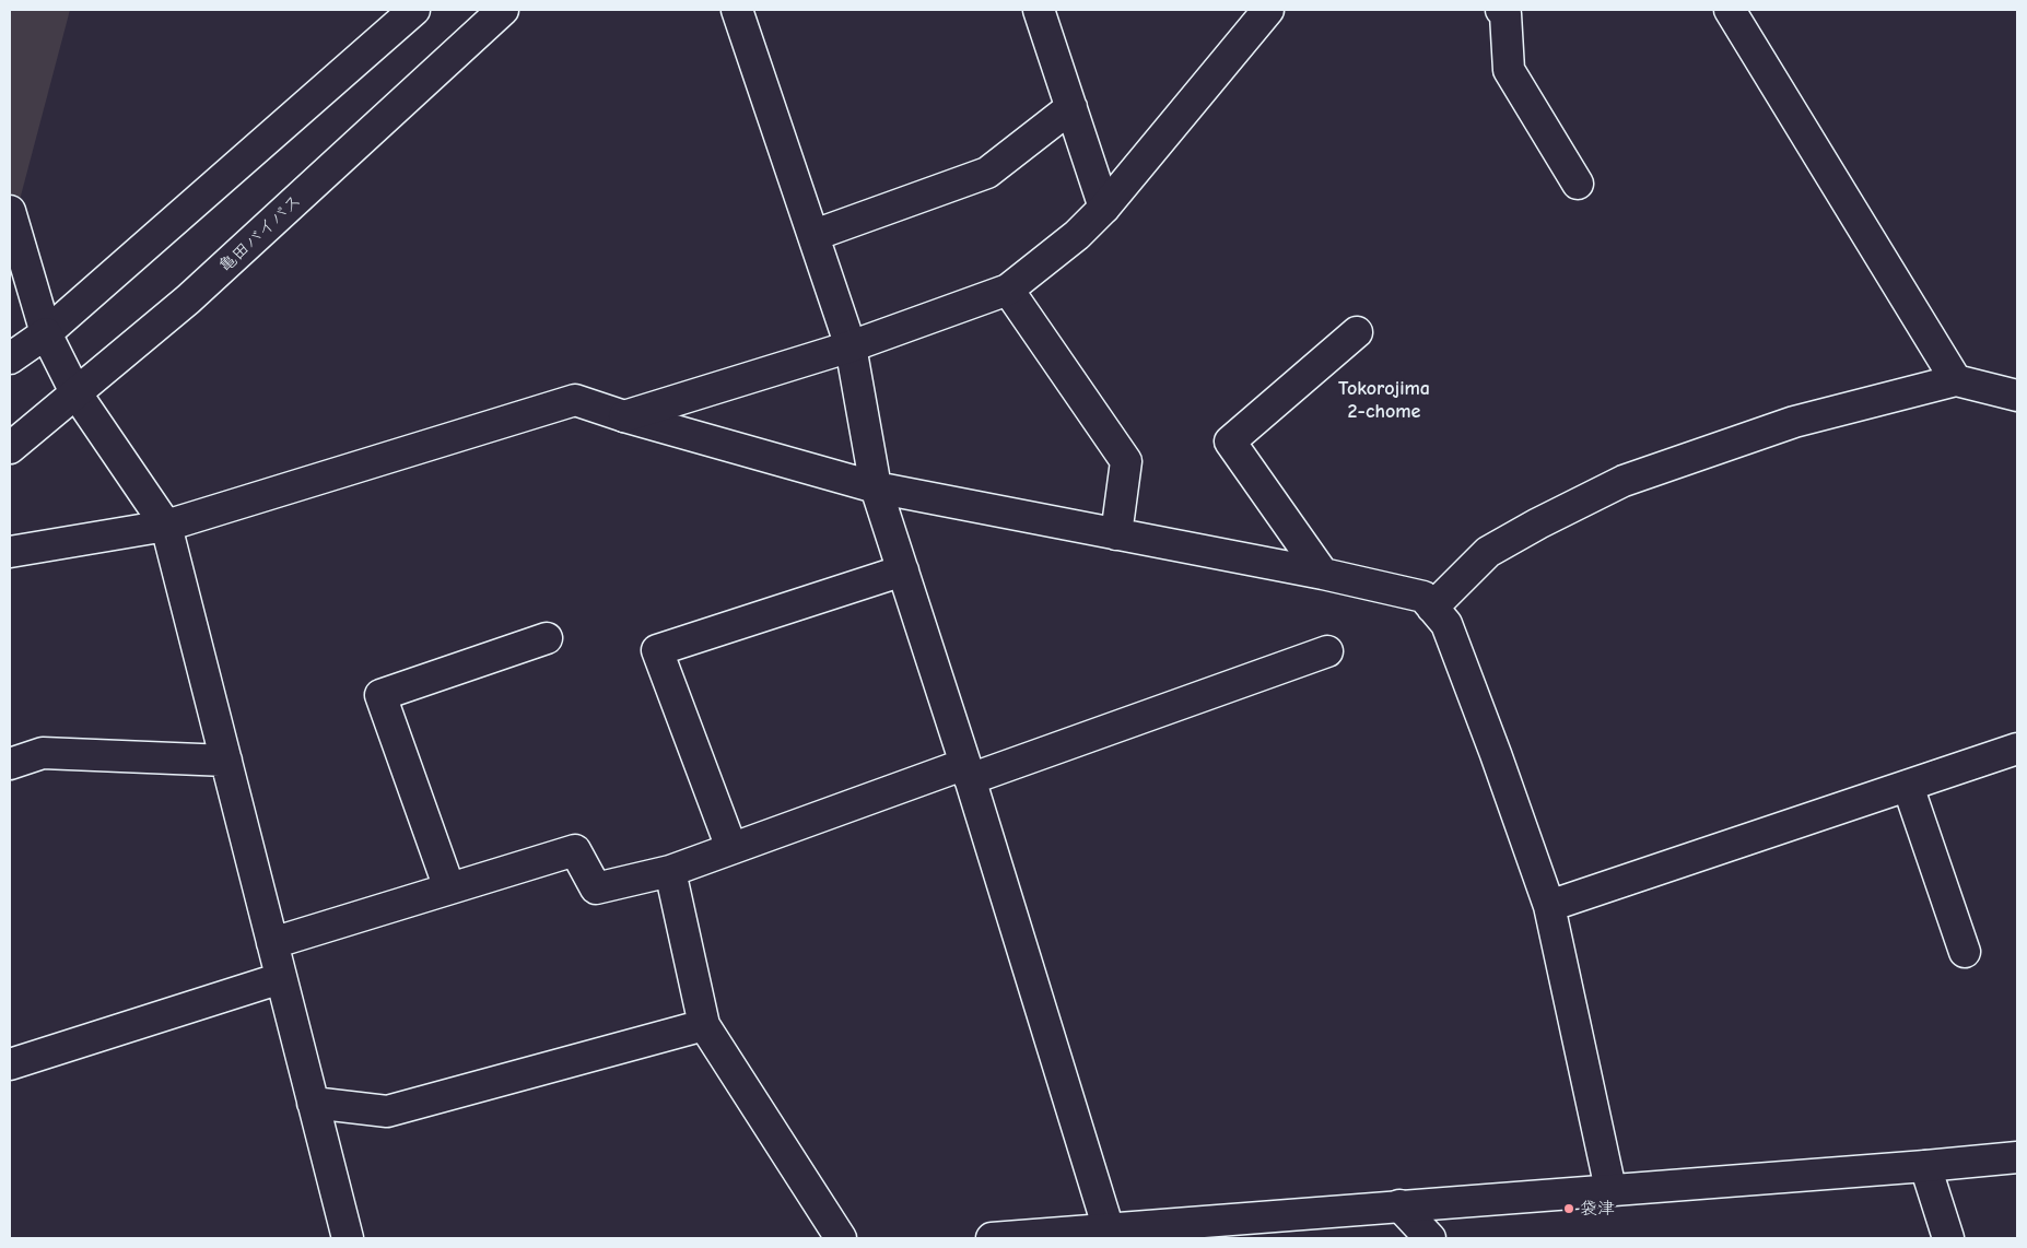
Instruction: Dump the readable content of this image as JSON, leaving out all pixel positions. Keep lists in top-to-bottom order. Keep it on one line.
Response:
{"streets":{"street":["亀田バイパス"]},"districts":["Tokorojima 2-chome"],"places":["袋津"]}
